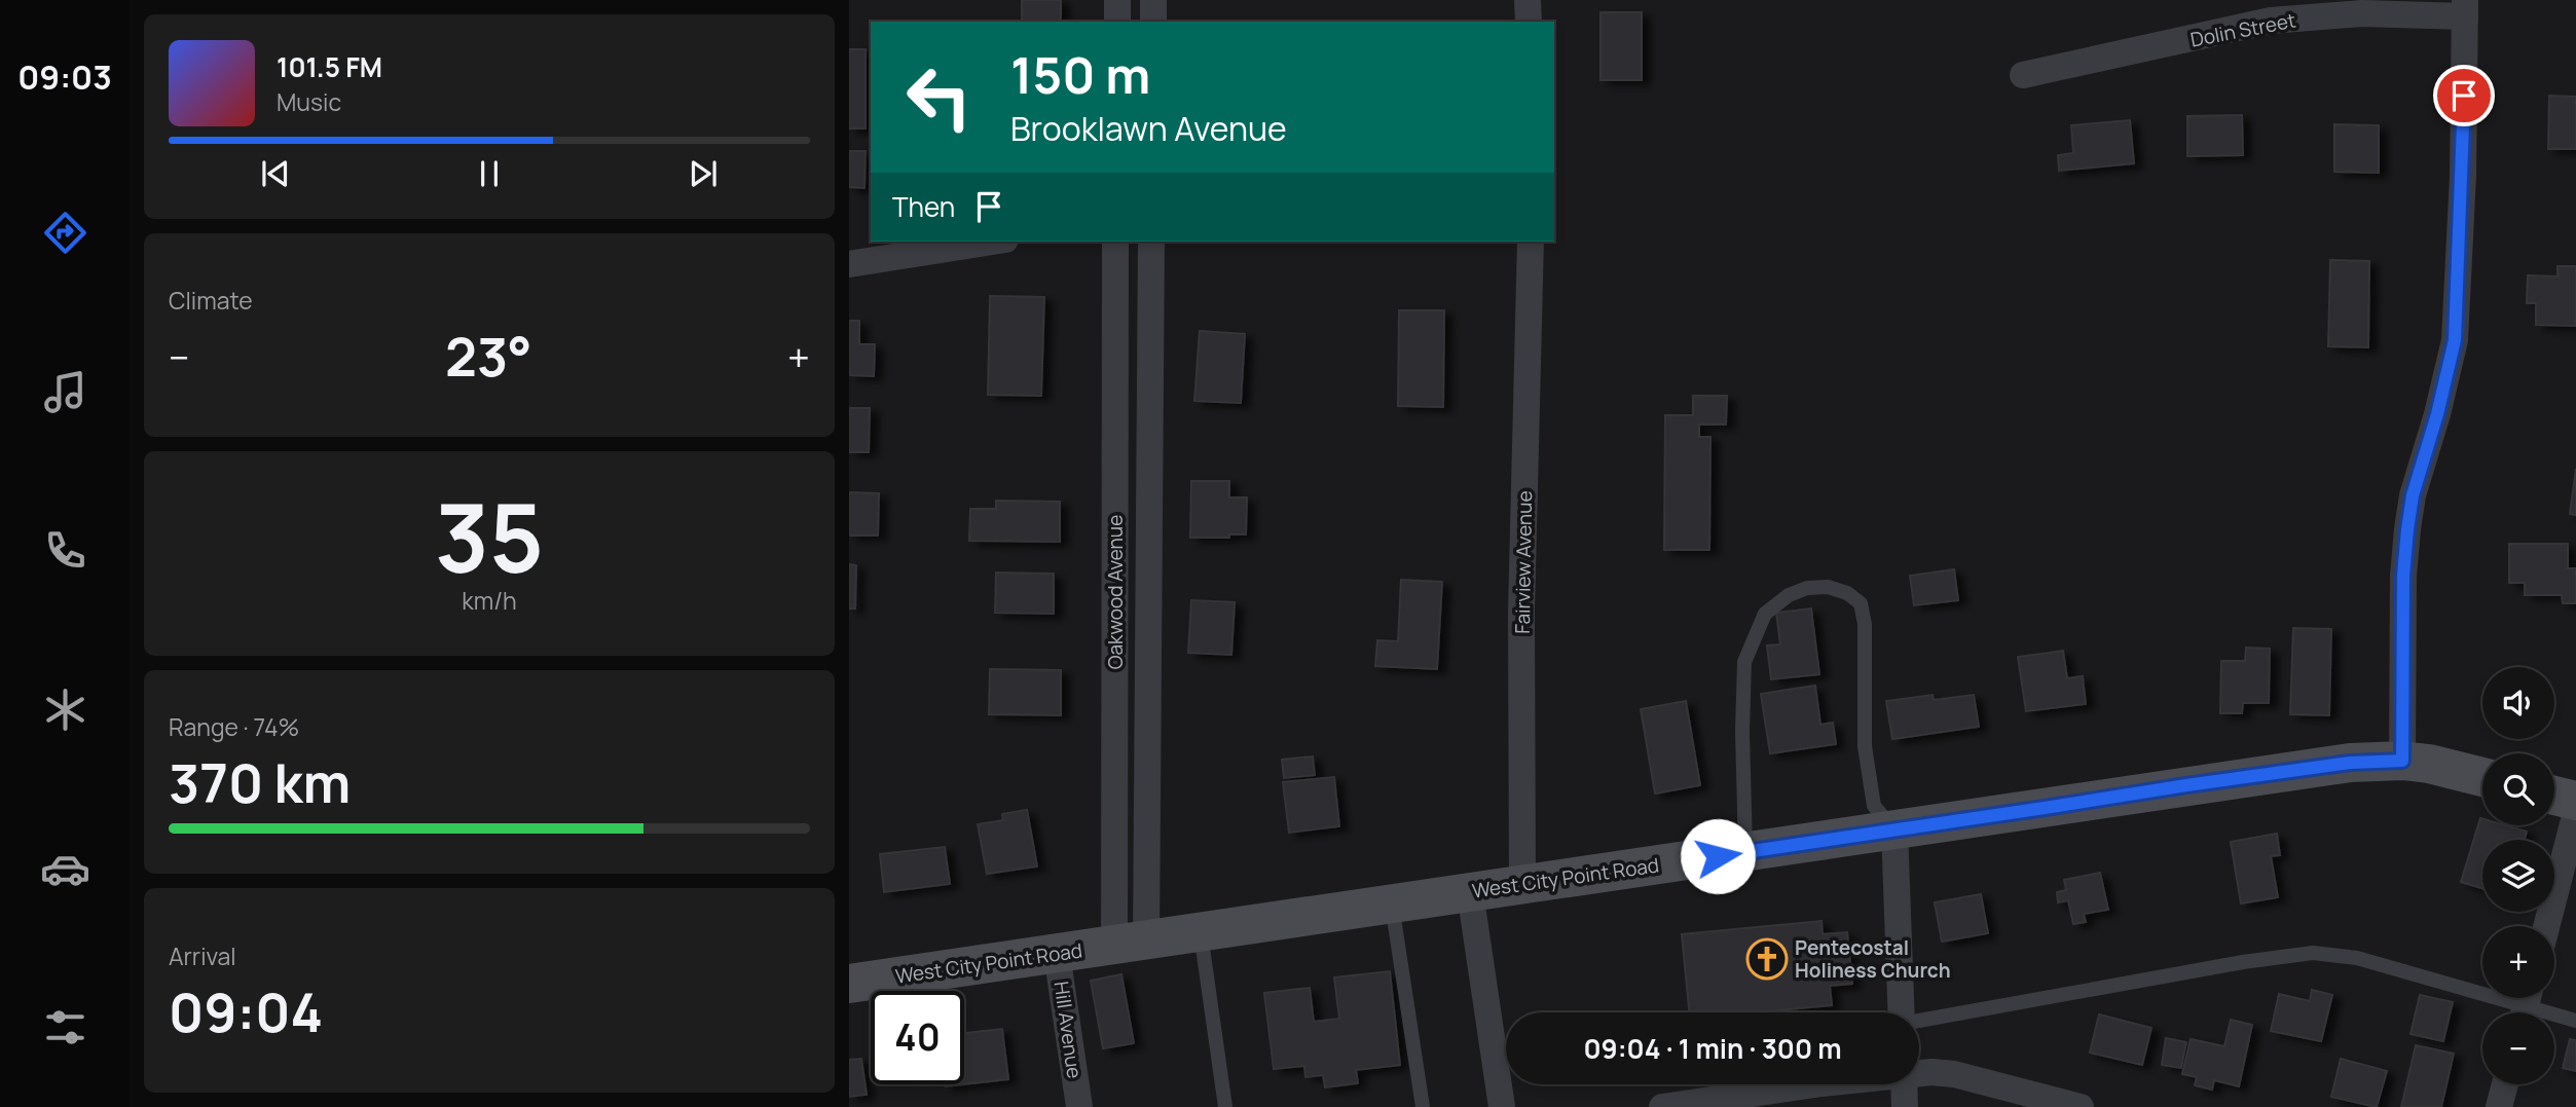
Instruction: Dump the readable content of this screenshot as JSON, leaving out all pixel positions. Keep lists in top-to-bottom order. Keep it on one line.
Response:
{"streets":{"street":["Dolin Street","Fairview Avenue","Oakwood Avenue","West City Point Road","Hill Avenue"]},"crossings":[["Fairview Avenue","West City Point Road"],["Oakwood Avenue","West City Point Road"],["West City Point Road","Hill Avenue"]],"places":{"church":["Pentecostal Holiness Church"]},"page":{"tabs":"09:03","turn":["150 m","Brooklawn Avenue"],"song":["101.5 FM","Music"],"then":"Then","tile":["Climate",["35","km/h"],["Range · 74%","370 km"],["Arrival","09:04"]],"heat":["−","23°","+"],"map_buttons":["+","−"],"limit":"40","trip":"09:04 · 1 min · 300 m"}}
